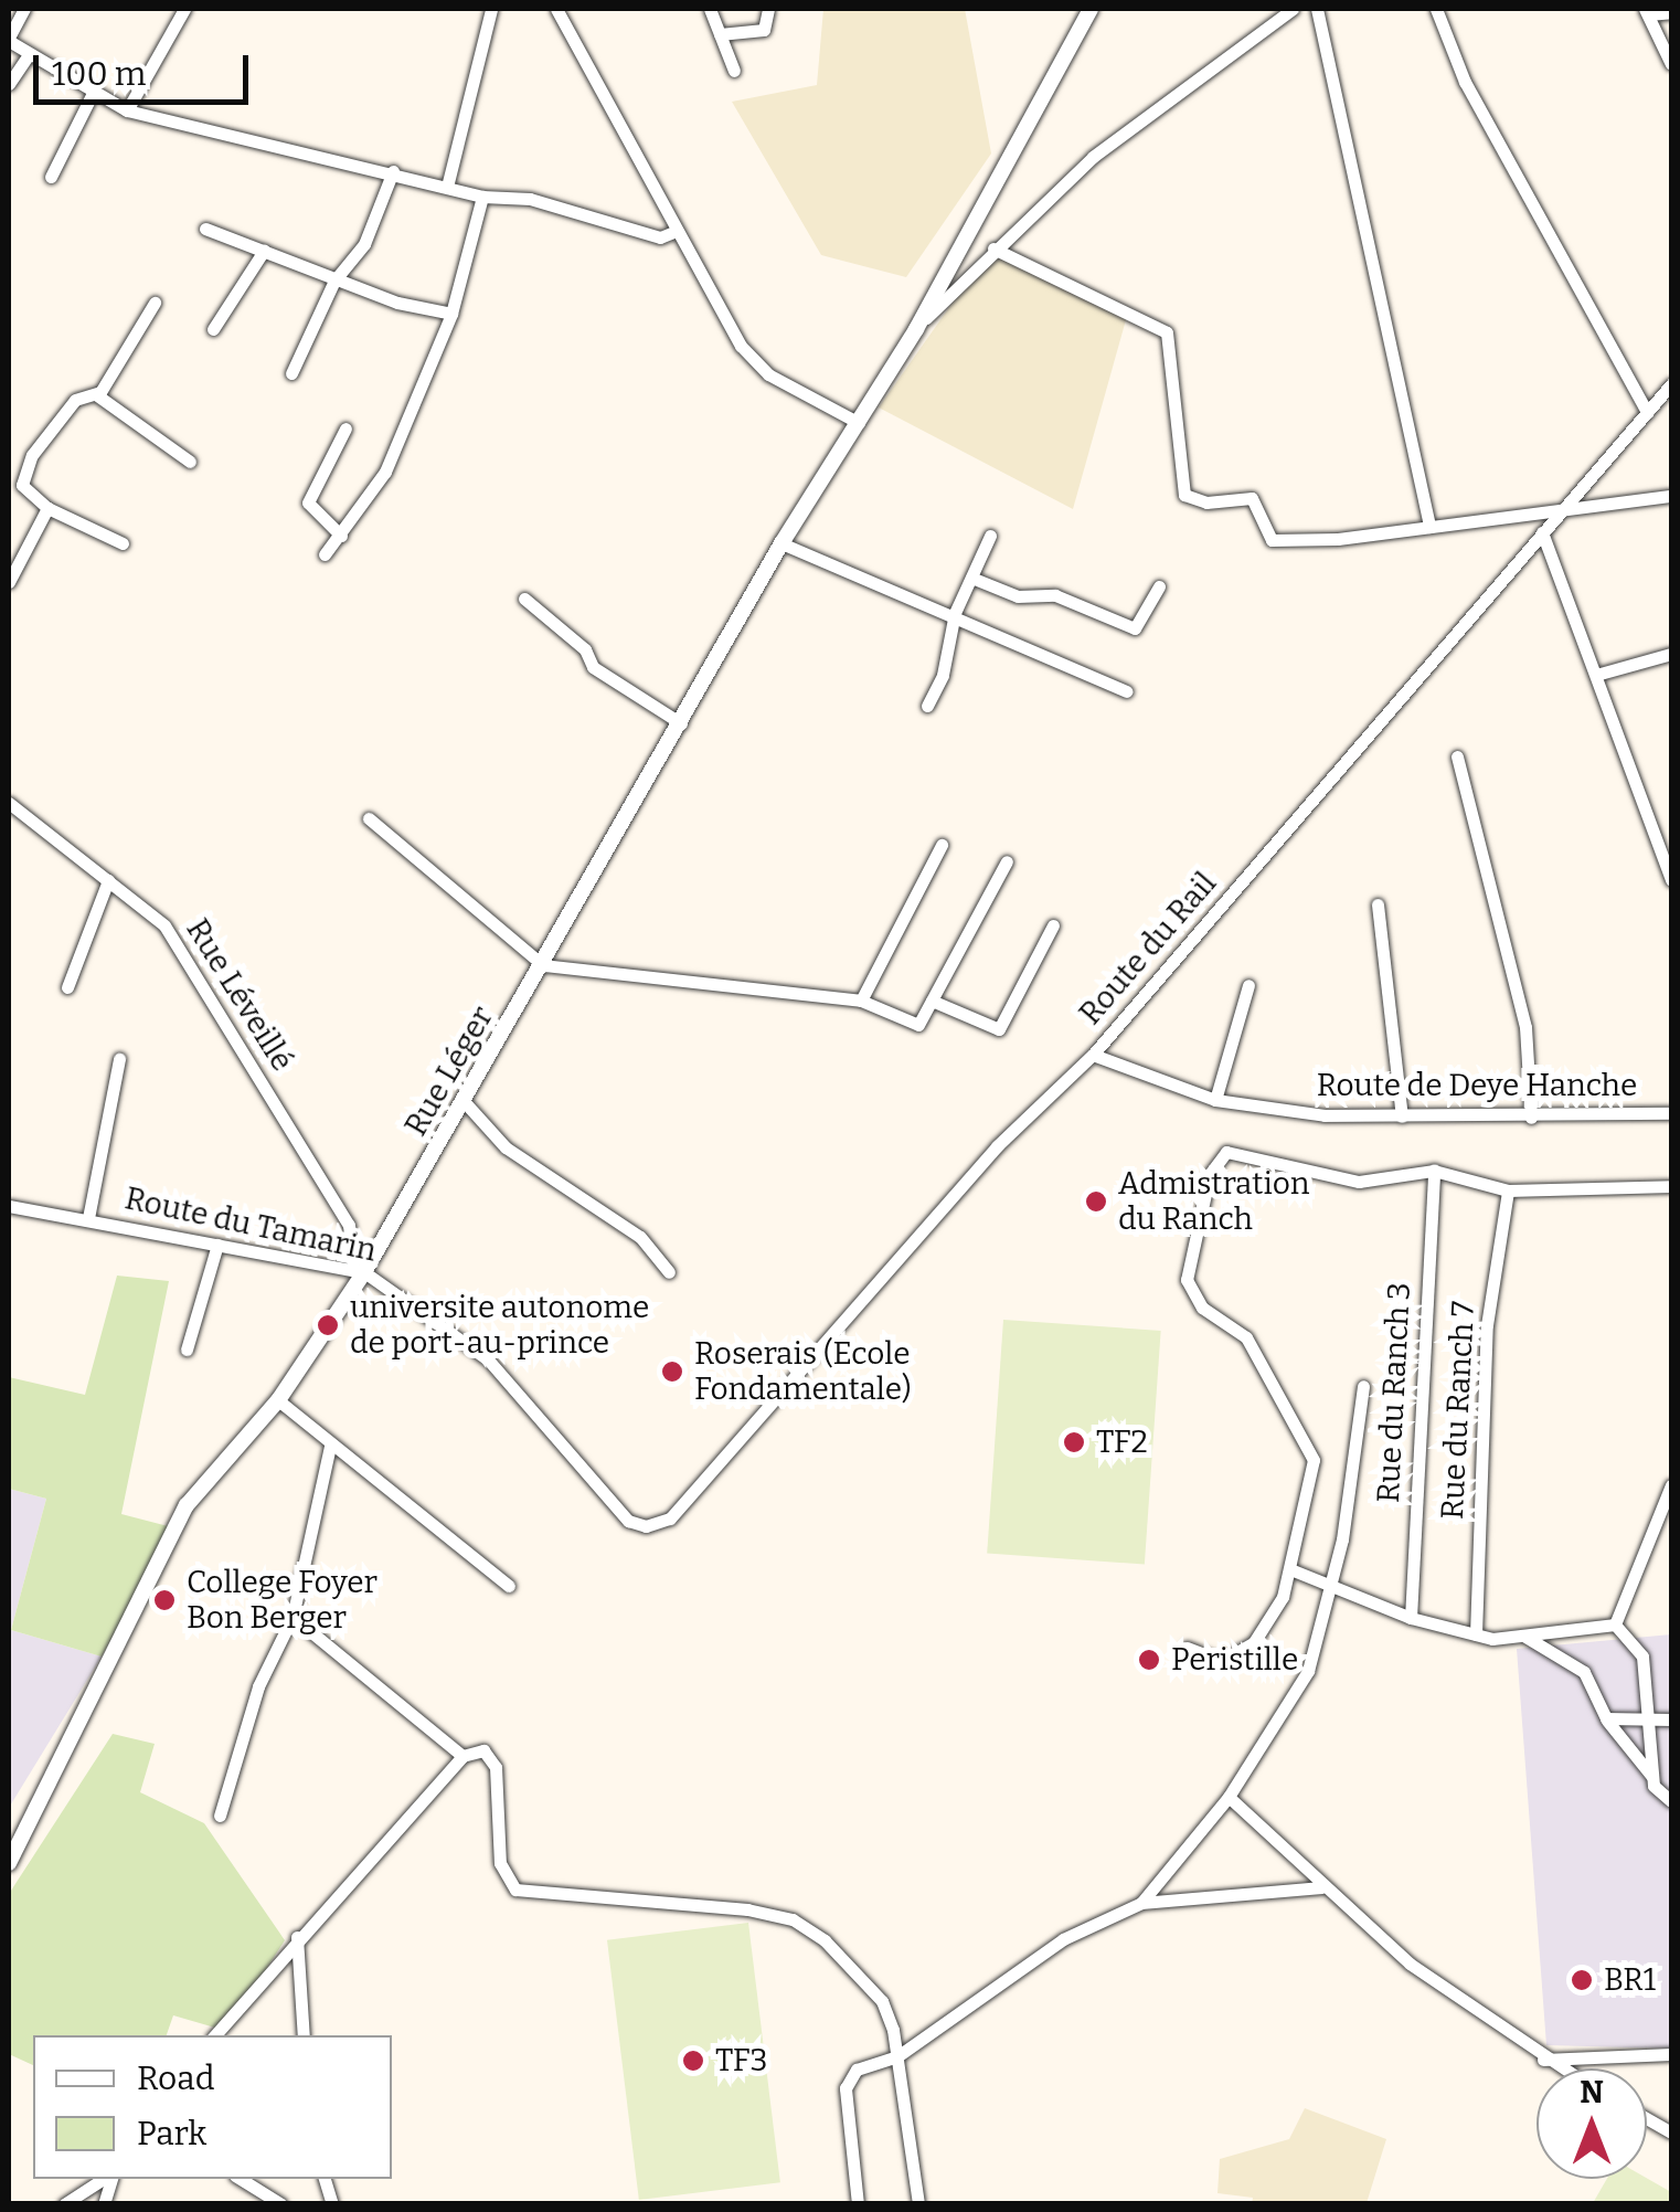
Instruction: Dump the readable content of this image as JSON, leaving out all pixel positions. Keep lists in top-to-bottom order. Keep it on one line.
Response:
{"streets":{"street":["Route du Rail","Rue Léveillé","Rue Léger","Route de Deye Hanche","Route du Tamarin","Rue du Ranch 3","Rue du Ranch 7"]},"crossings":[["Route du Rail","Route de Deye Hanche"],["Route du Rail","Route du Tamarin"],["Rue Léveillé","Rue Léger"],["Rue Léveillé","Route du Tamarin"],["Rue Léger","Route du Tamarin"]],"places":["Admistration du Ranch","universite autonome de port-au-prince","Roserais (Ecole Fondamentale)","TF2","College Foyer Bon Berger","Peristille","BR1","TF3"],"legend":["Road","Park"],"scale_bar":"100 m","north":"top"}
